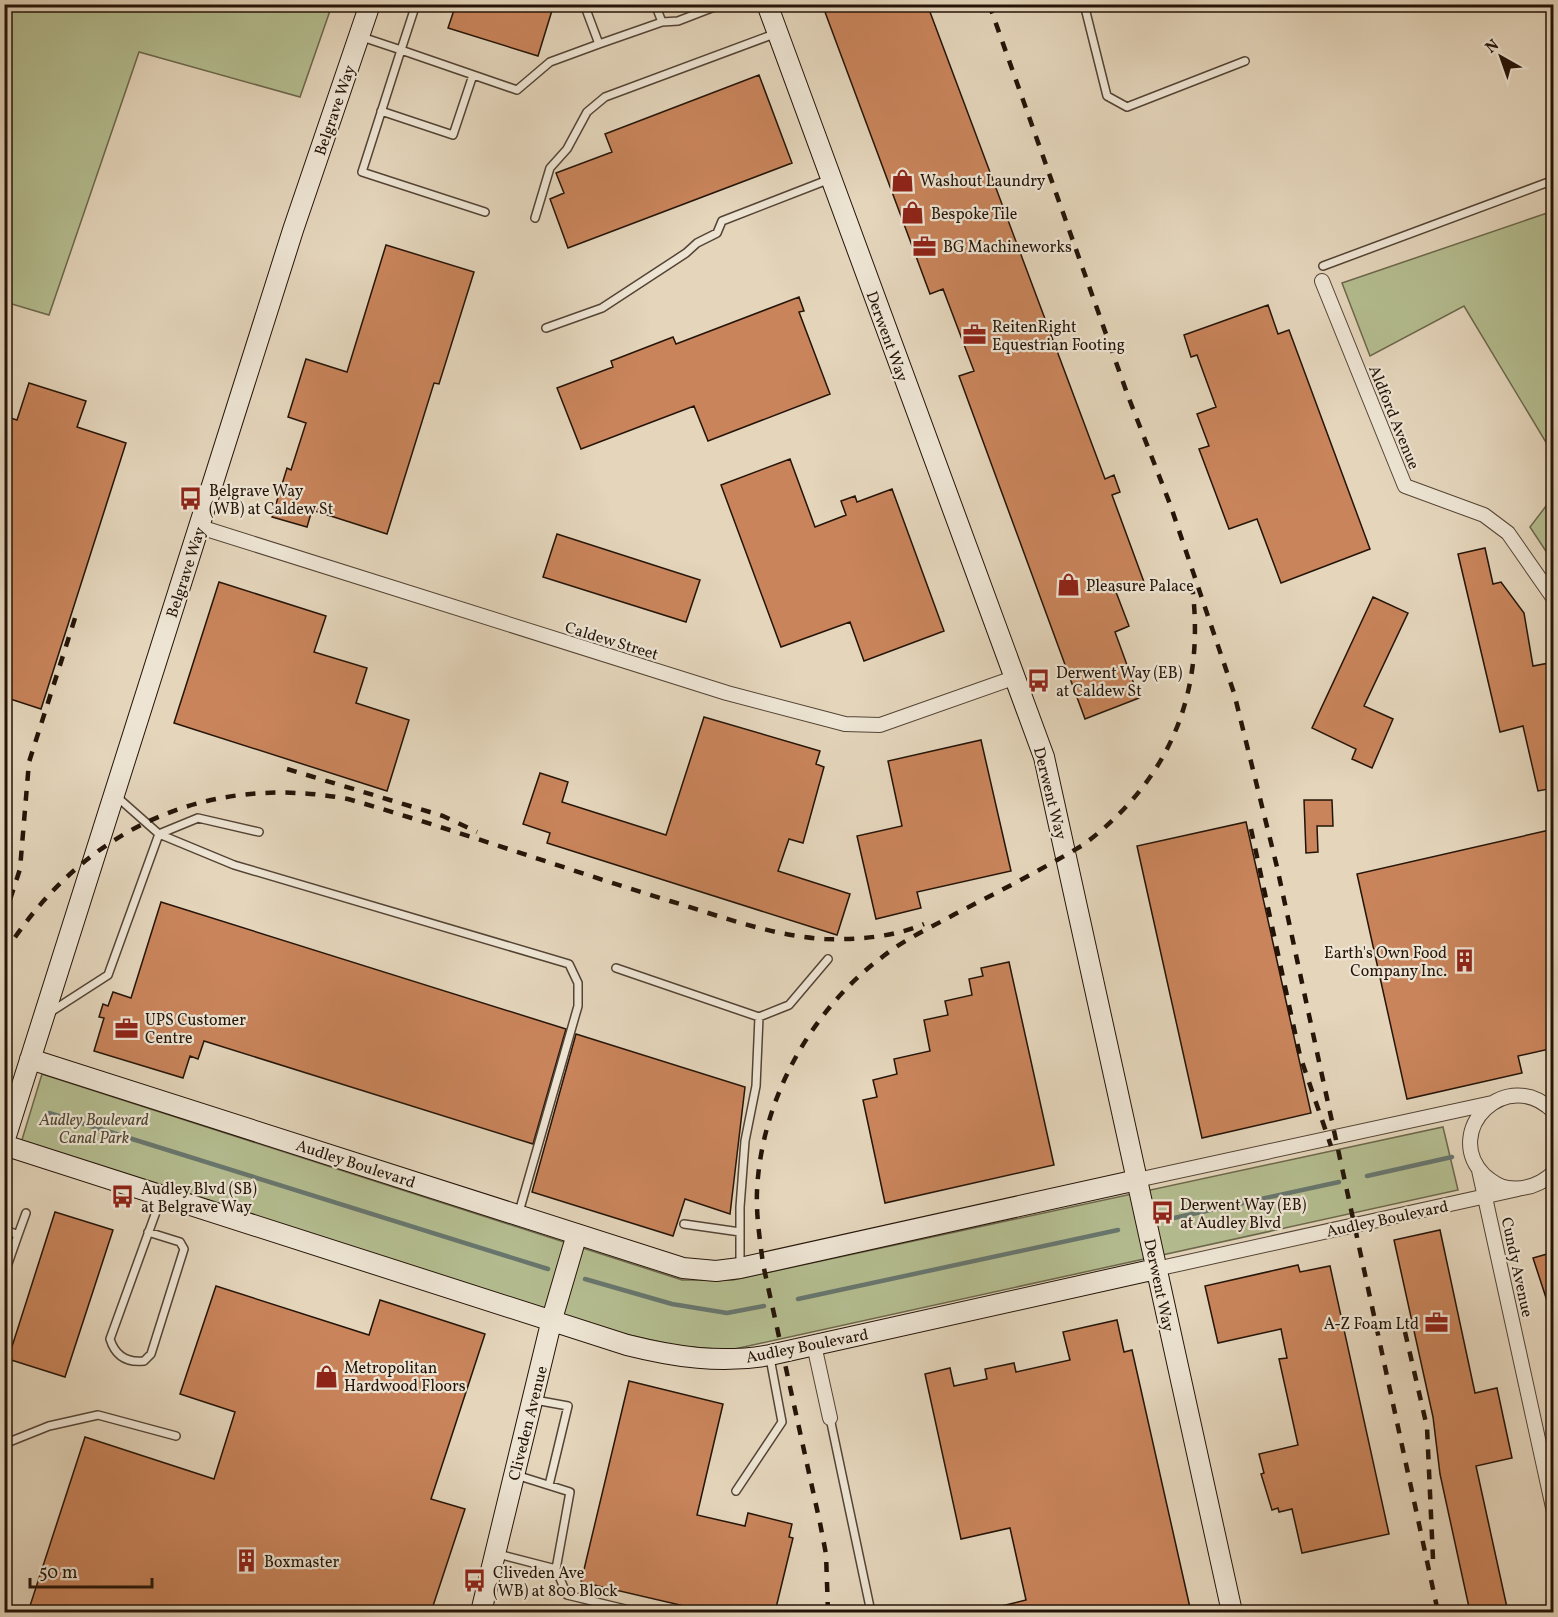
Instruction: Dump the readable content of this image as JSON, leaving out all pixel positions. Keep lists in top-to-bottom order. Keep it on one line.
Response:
{"streets":{"street":["Belgrave Way","Derwent Way","Aldford Avenue","Caldew Street","Audley Boulevard","Cundy Avenue","Cliveden Avenue"]},"crossings":[["Belgrave Way","Caldew Street"],["Belgrave Way","Audley Boulevard"],["Derwent Way","Caldew Street"],["Derwent Way","Audley Boulevard"],["Audley Boulevard","Cundy Avenue"],["Audley Boulevard","Cliveden Avenue"]],"parks":["Audley Boulevard Canal Park"],"places":{"shop":["Washout Laundry","Bespoke Tile","Pleasure Palace","Metropolitan Hardwood Floors"],"office":["BG Machineworks","ReitenRight Equestrian Footing","UPS Customer Centre","A-Z Foam Ltd"],"bus stop":["Belgrave Way (WB) at Caldew St","Derwent Way (EB) at Caldew St","Audley Blvd (SB) at Belgrave Way","Derwent Way (EB) at Audley Blvd","Cliveden Ave (WB) at 800 Block"],"building":["Earth's Own Food Company Inc.","Boxmaster"]},"scale_bar":"50 m","north":"top left"}
